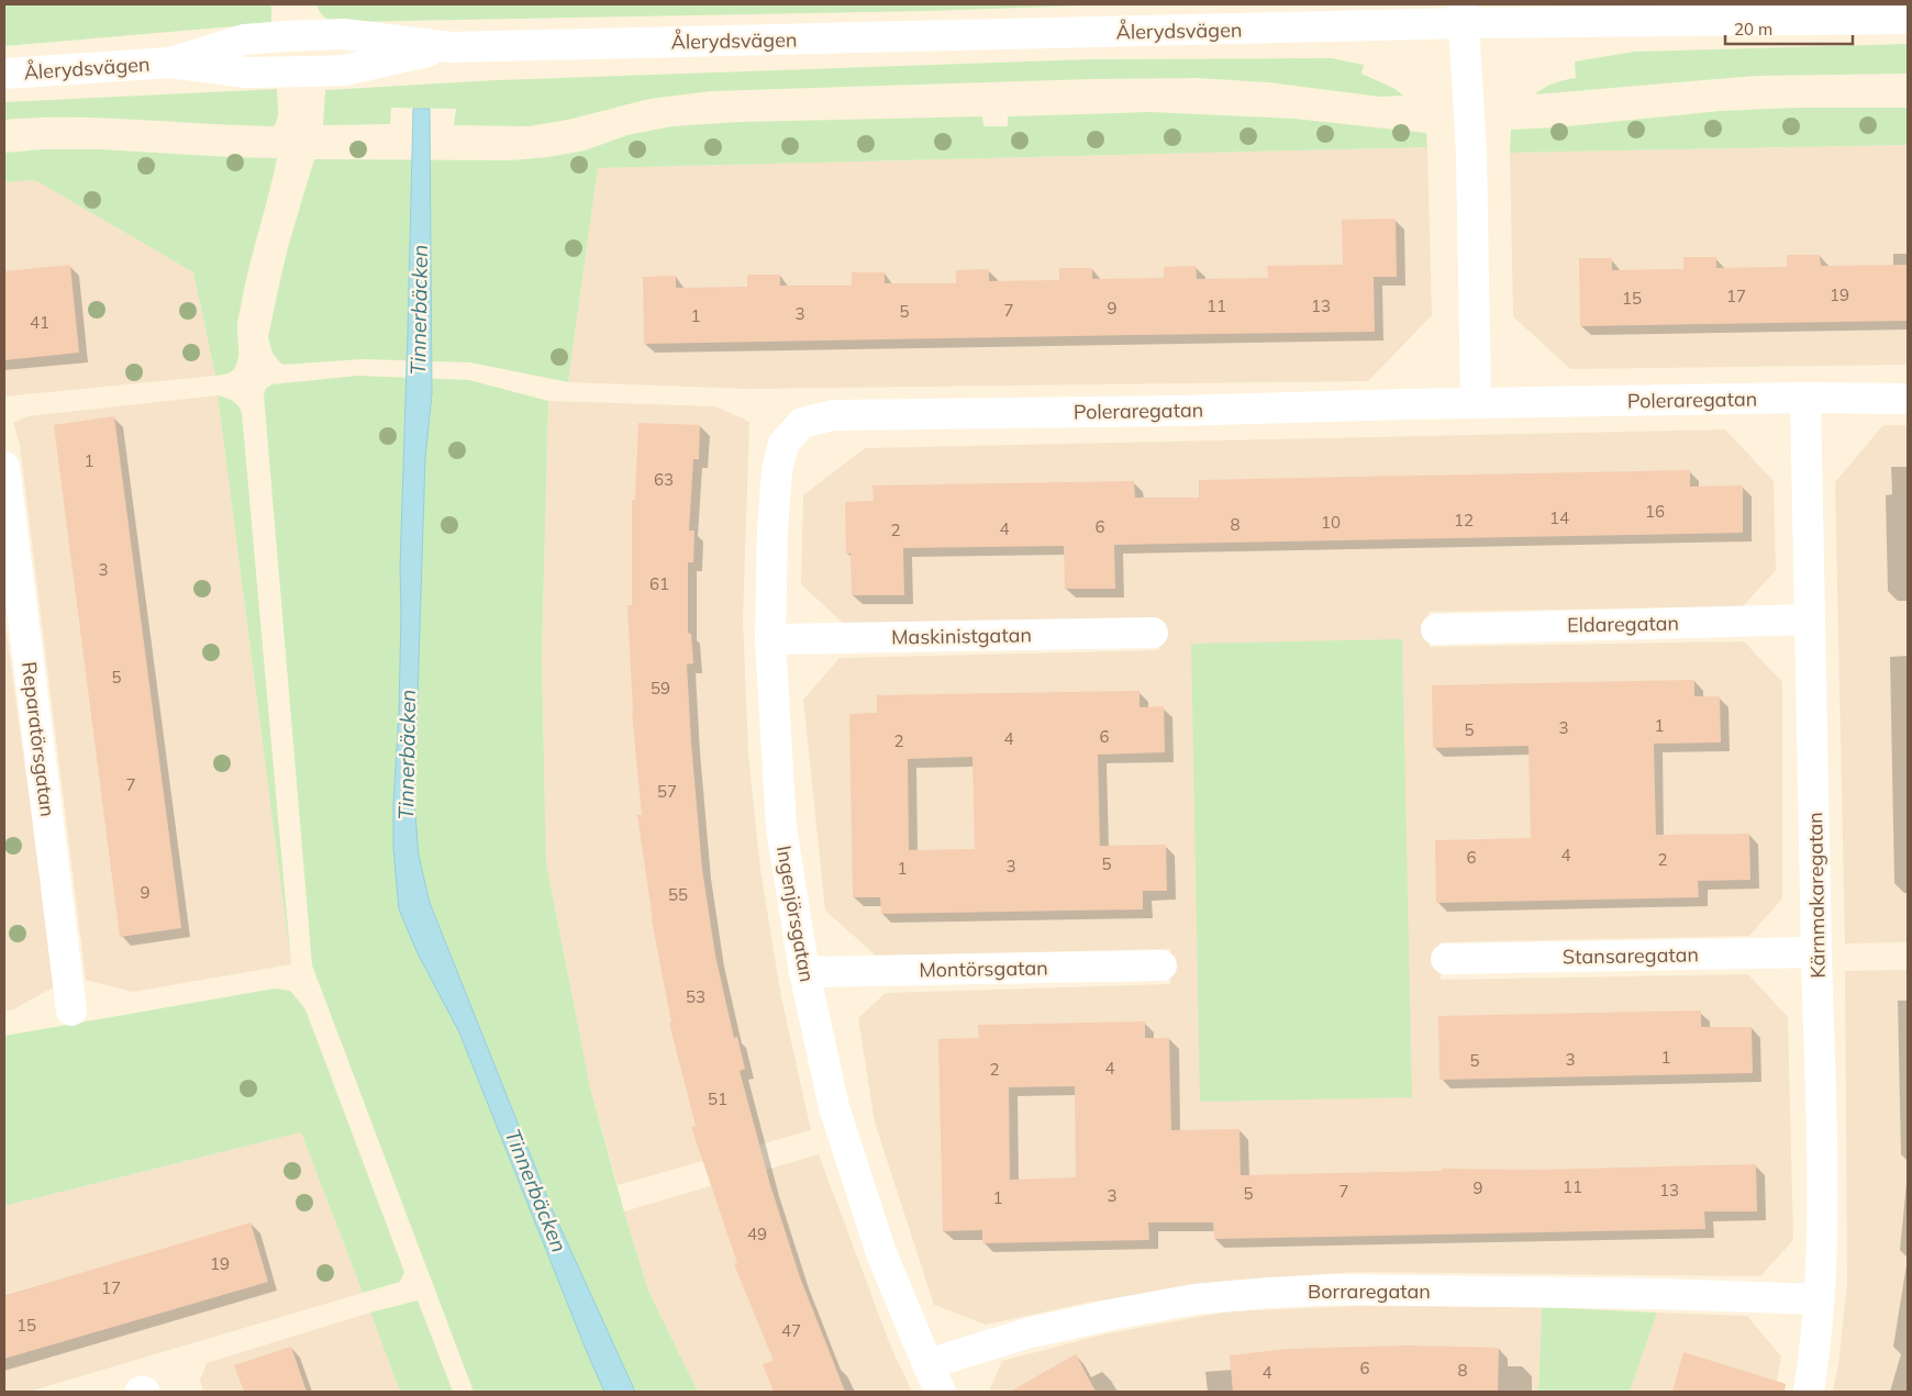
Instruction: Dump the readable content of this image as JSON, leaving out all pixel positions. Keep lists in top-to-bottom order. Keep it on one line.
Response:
{"streets":{"street":["Ålerydsvägen","Poleraregatan","Eldaregatan","Maskinistgatan","Reparatörsgatan","Kärnmakaregatan","Ingenjörsgatan","Stansaregatan","Montörsgatan","Borraregatan"]},"crossings":[["Poleraregatan","Kärnmakaregatan"],["Poleraregatan","Ingenjörsgatan"],["Eldaregatan","Kärnmakaregatan"],["Maskinistgatan","Ingenjörsgatan"],["Kärnmakaregatan","Stansaregatan"],["Kärnmakaregatan","Borraregatan"],["Ingenjörsgatan","Montörsgatan"],["Ingenjörsgatan","Borraregatan"]],"water":["Tinnerbäcken"],"house_numbers":["19","17","15","11","13","9","7","5","3","1","41","1","63","16","14","12","10","8","6","4","2","3","61","5","59","1","3","5","6","4","2","7","57","4","6","2","5","3","1","9","55","53","1","3","5","4","2","51","11","9","13","7","5","3","1","49","19","17","15","47","6","8","4"],"scale_bar":"20 m"}
